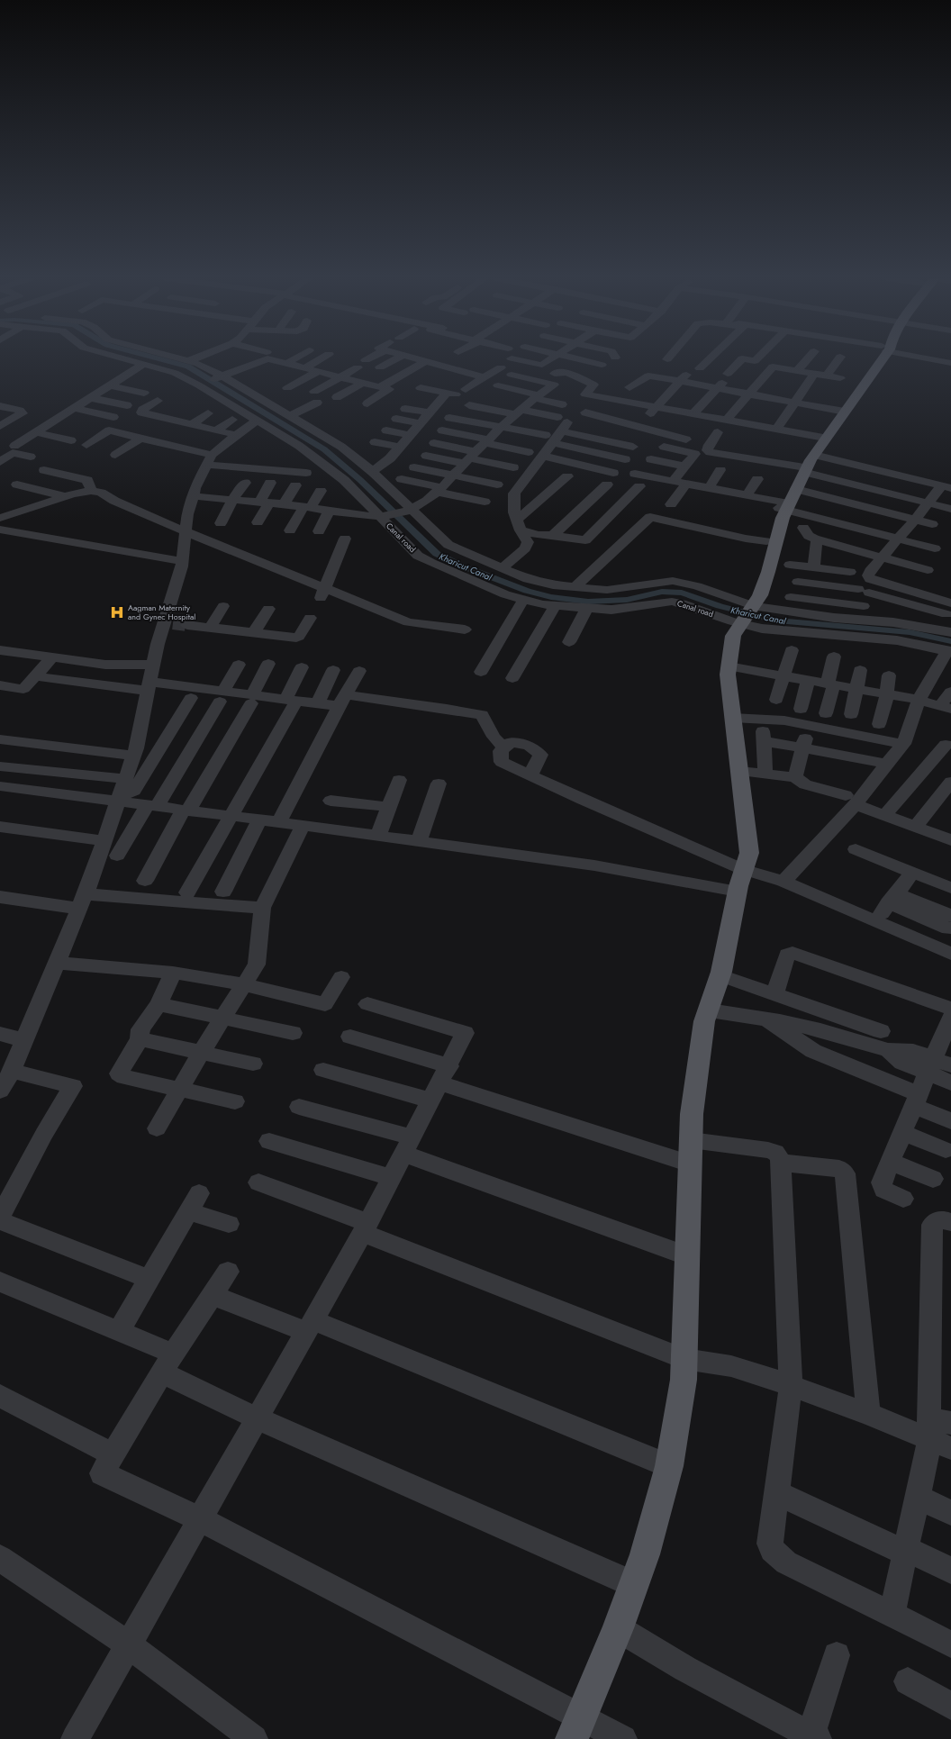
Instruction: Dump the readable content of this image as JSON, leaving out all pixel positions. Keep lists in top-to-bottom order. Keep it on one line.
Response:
{"streets":{"street":["Canal road"]},"water":["Kharicut Canal"],"places":{"hospital":["Aagman Maternity and Gynec Hospital"]}}
